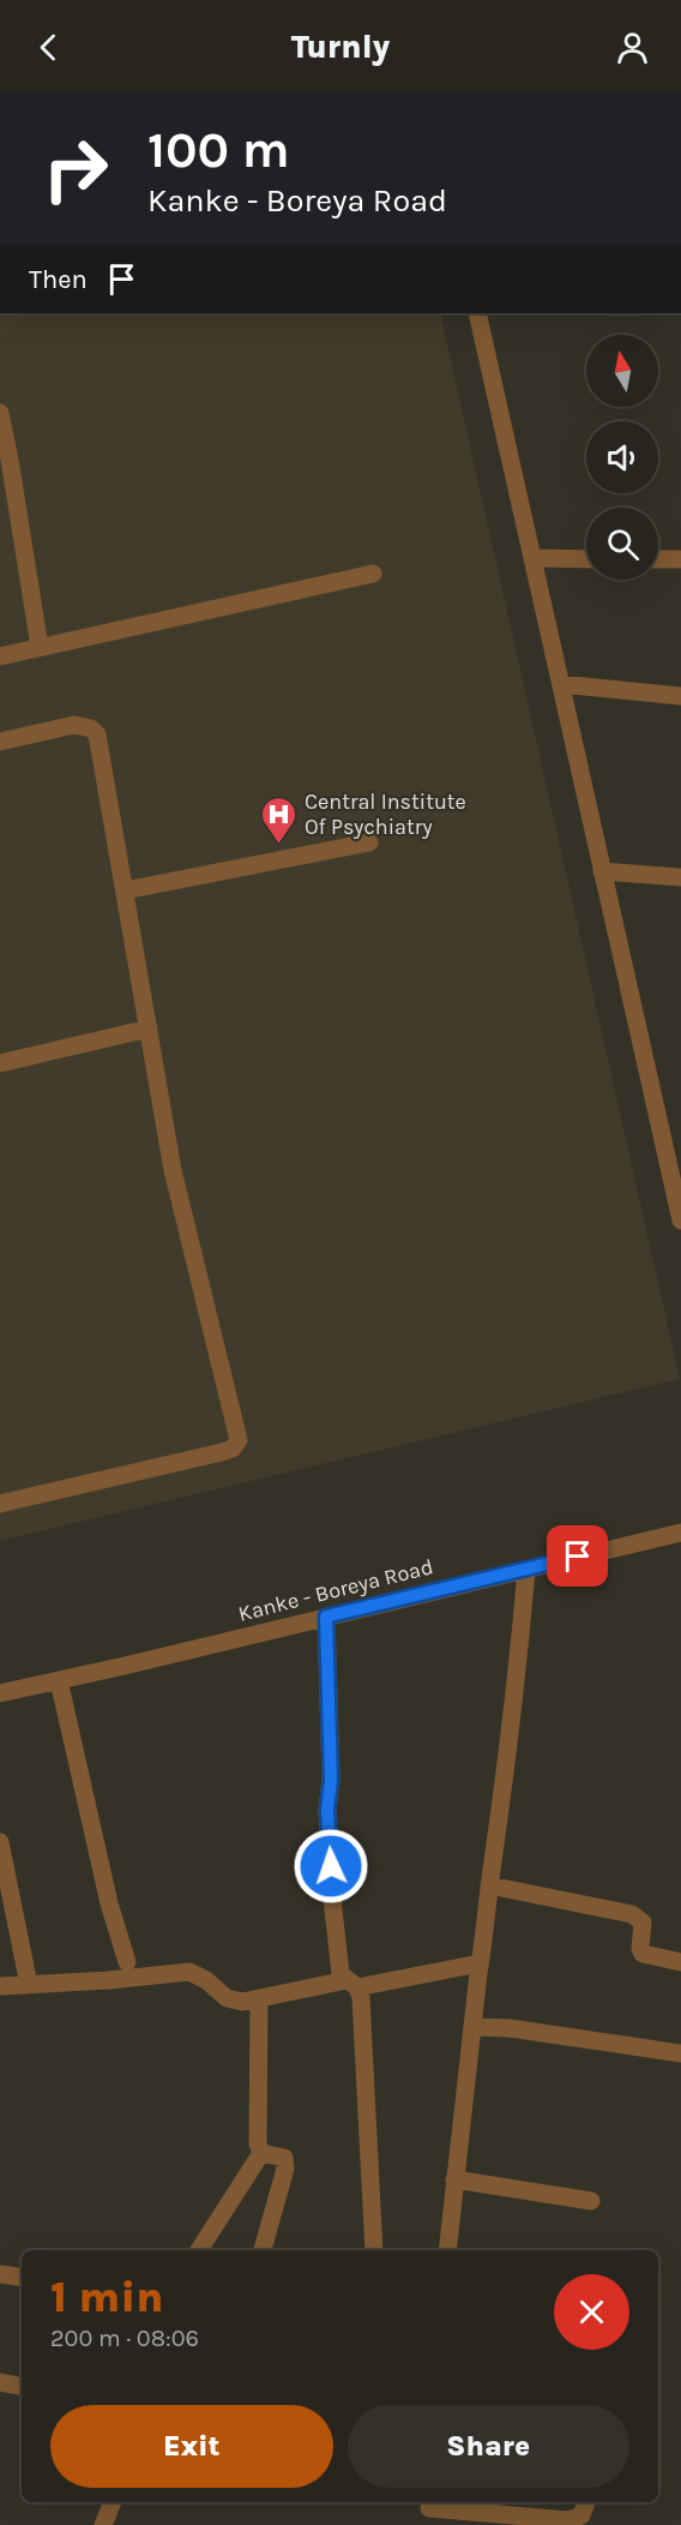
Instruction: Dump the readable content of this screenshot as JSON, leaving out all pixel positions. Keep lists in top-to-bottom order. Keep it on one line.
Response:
{"streets":{"street":["Kanke - Boreya Road"]},"places":{"hospital":["Central Institute Of Psychiatry"]},"north":"top","page":{"header":"Turnly","turn":["100 m","Kanke - Boreya Road"],"then":"Then","heading":["1 min","200 m · 08:06"],"buttons":["Exit","Share"]}}
